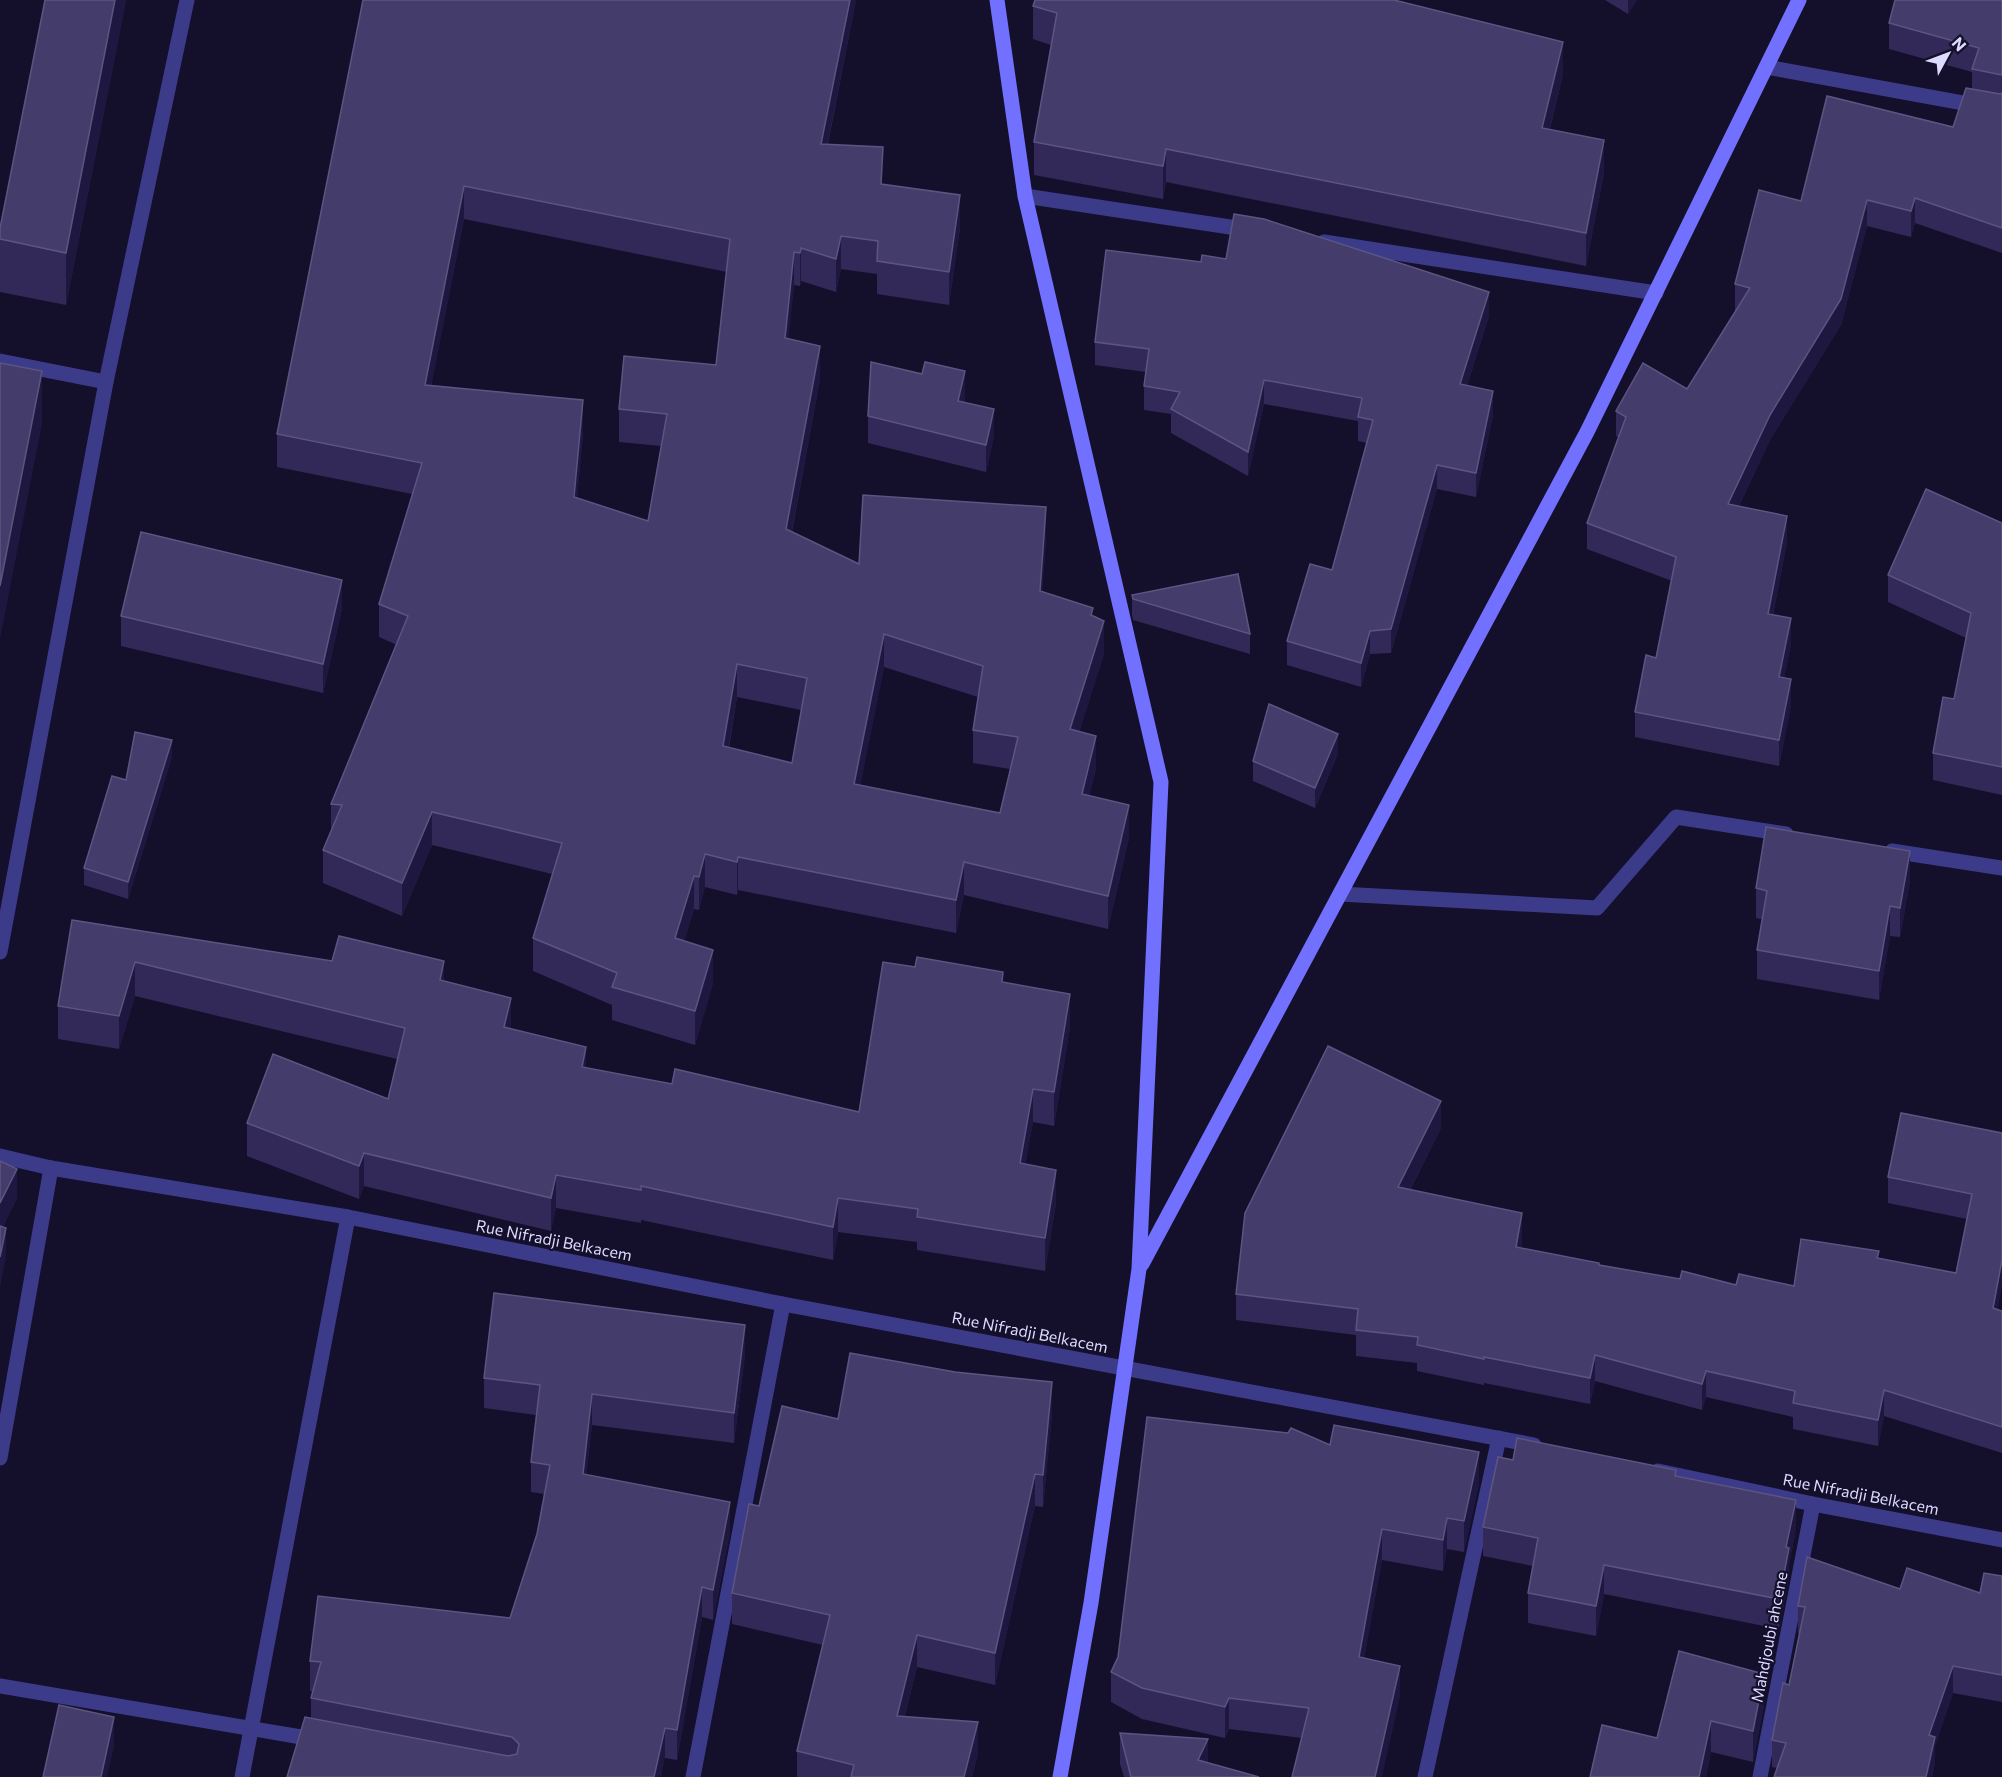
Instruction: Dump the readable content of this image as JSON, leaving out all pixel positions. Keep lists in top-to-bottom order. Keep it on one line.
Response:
{"streets":{"street":["Rue Nifradji Belkacem","Mahdjoubi ahcene"]},"crossings":[["Rue Nifradji Belkacem","Mahdjoubi ahcene"]],"north":"top right"}
